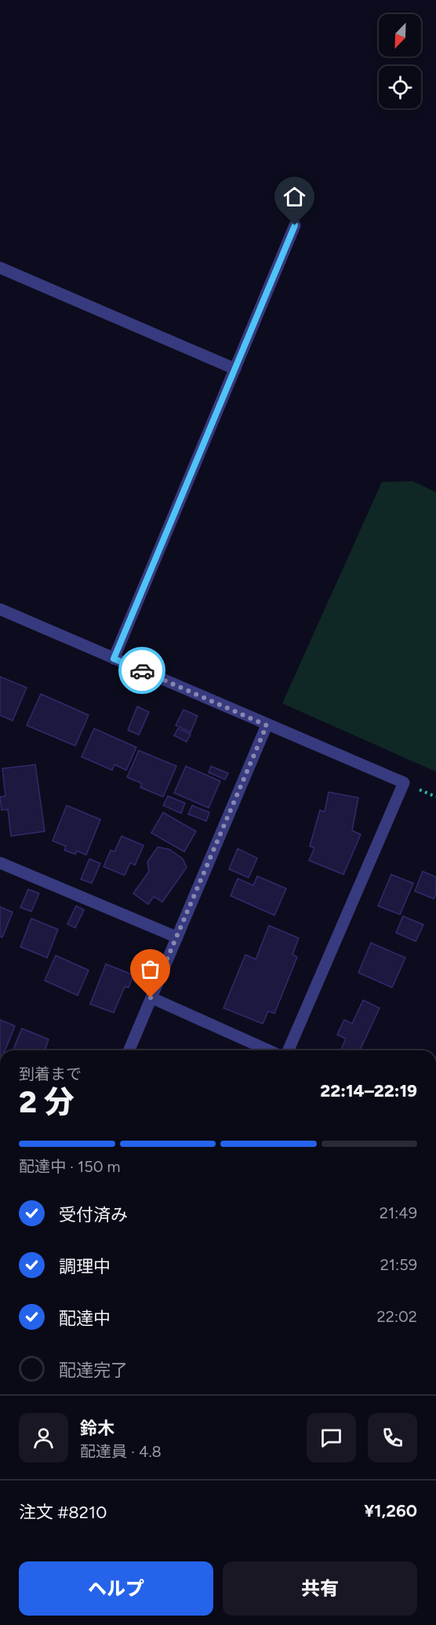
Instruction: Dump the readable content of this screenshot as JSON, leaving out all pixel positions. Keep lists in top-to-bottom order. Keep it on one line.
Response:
{"north":"bottom left","page":{"heading":["2 分","到着まで","22:14–22:19"],"panel":["鈴木","配達員 · 4.8","注文 #8210","¥1,260"],"bar":"配達中 · 150 m","list":[["受付済み","21:49"],["調理中","21:59"],["配達中","22:02"],"配達完了"],"buttons":["ヘルプ","共有"]}}
